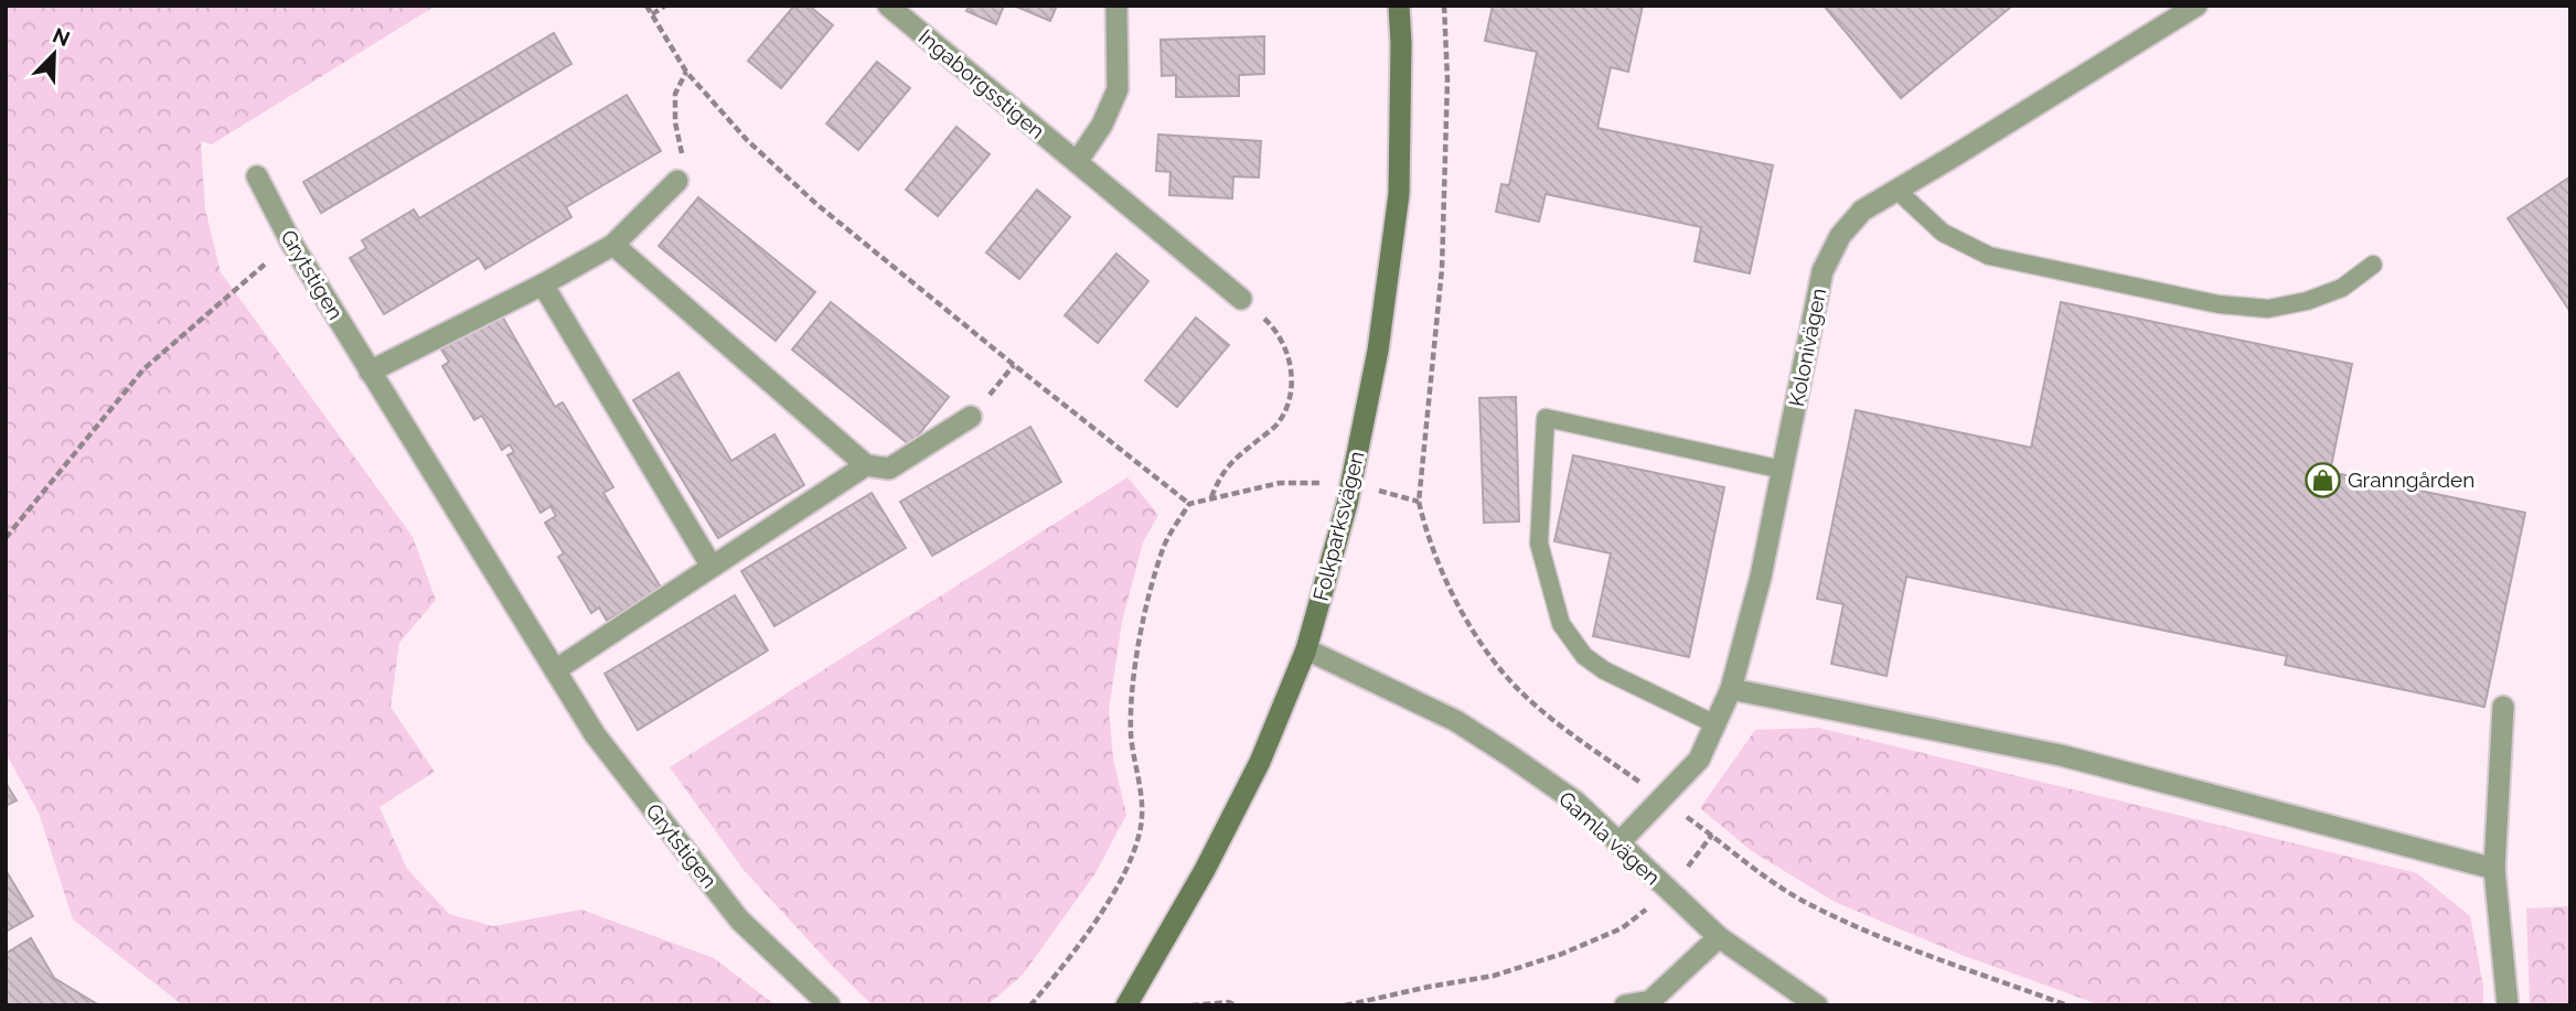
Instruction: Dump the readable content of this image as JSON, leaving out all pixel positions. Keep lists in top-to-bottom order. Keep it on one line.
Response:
{"streets":{"main road":["Folkparksvägen"],"street":["Ingaborgsstigen","Grytstigen","Kolonivägen","Gamla vägen"]},"crossings":[["Kolonivägen","Gamla vägen"],["Folkparksvägen","Gamla vägen"]],"places":{"shop":["Granngården"]},"north":"top right"}
